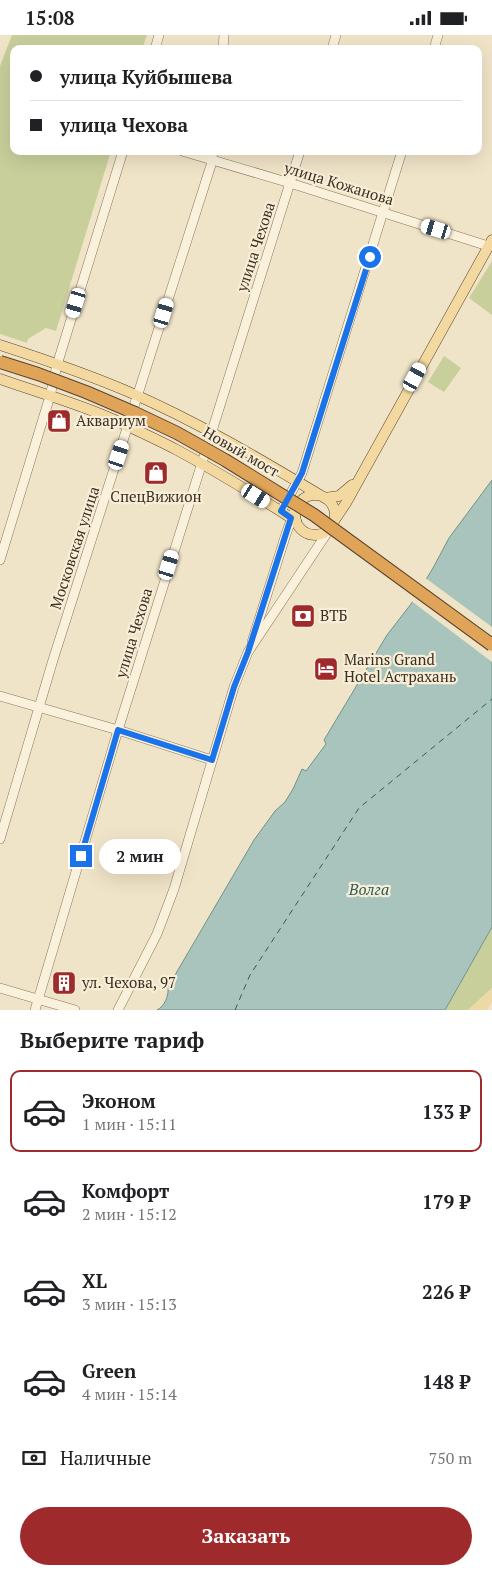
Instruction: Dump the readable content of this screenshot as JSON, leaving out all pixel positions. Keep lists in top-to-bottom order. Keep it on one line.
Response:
{"streets":{"highway":["Новый мост"],"street":["улица Кожанова","улица Чехова","Московская улица"]},"crossings":[["улица Кожанова","улица Чехова"],["улица Кожанова","Московская улица"]],"water":["Волга"],"places":{"shop":["Аквариум","СпецВижион"],"bank":["ВТБ"],"hotel":["Marins Grand Hotel Астрахань"],"building":["ул. Чехова, 97"]},"page":{"status":"15:08","banner":["улица Куйбышева","улица Чехова"],"bubble":"2 мин","heading":"Выберите тариф","list":[{"name":"Эконом","note":"1 мин · 15:11","value":"133 ₽"},{"name":"Комфорт","note":"2 мин · 15:12","value":"179 ₽"},{"name":"XL","note":"3 мин · 15:13","value":"226 ₽"},{"name":"Green","note":"4 мин · 15:14","value":"148 ₽"}],"pay":["Наличные","750 m"],"buttons":"Заказать"}}
